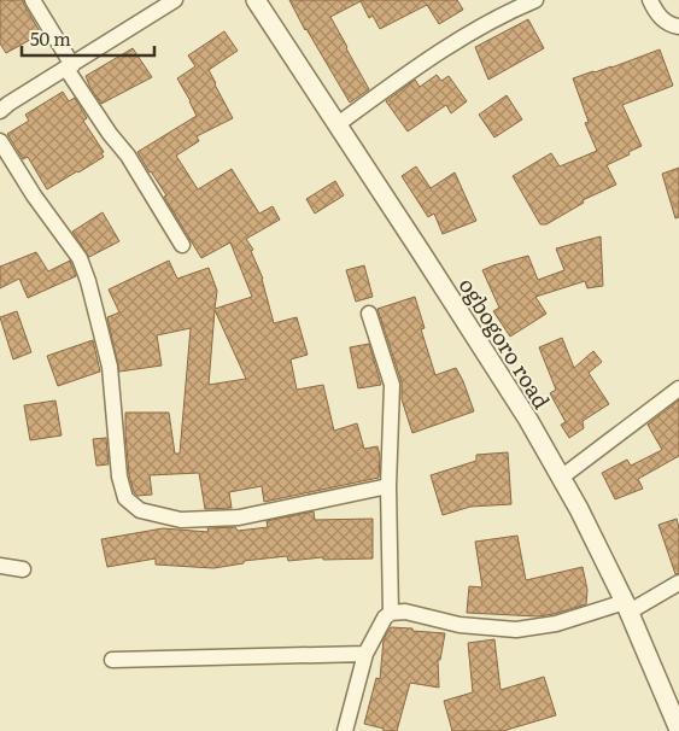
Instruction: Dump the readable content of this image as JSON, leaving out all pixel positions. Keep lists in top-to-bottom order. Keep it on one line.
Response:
{"streets":{"street":["ogbogoro road"]},"scale_bar":"50 m"}
